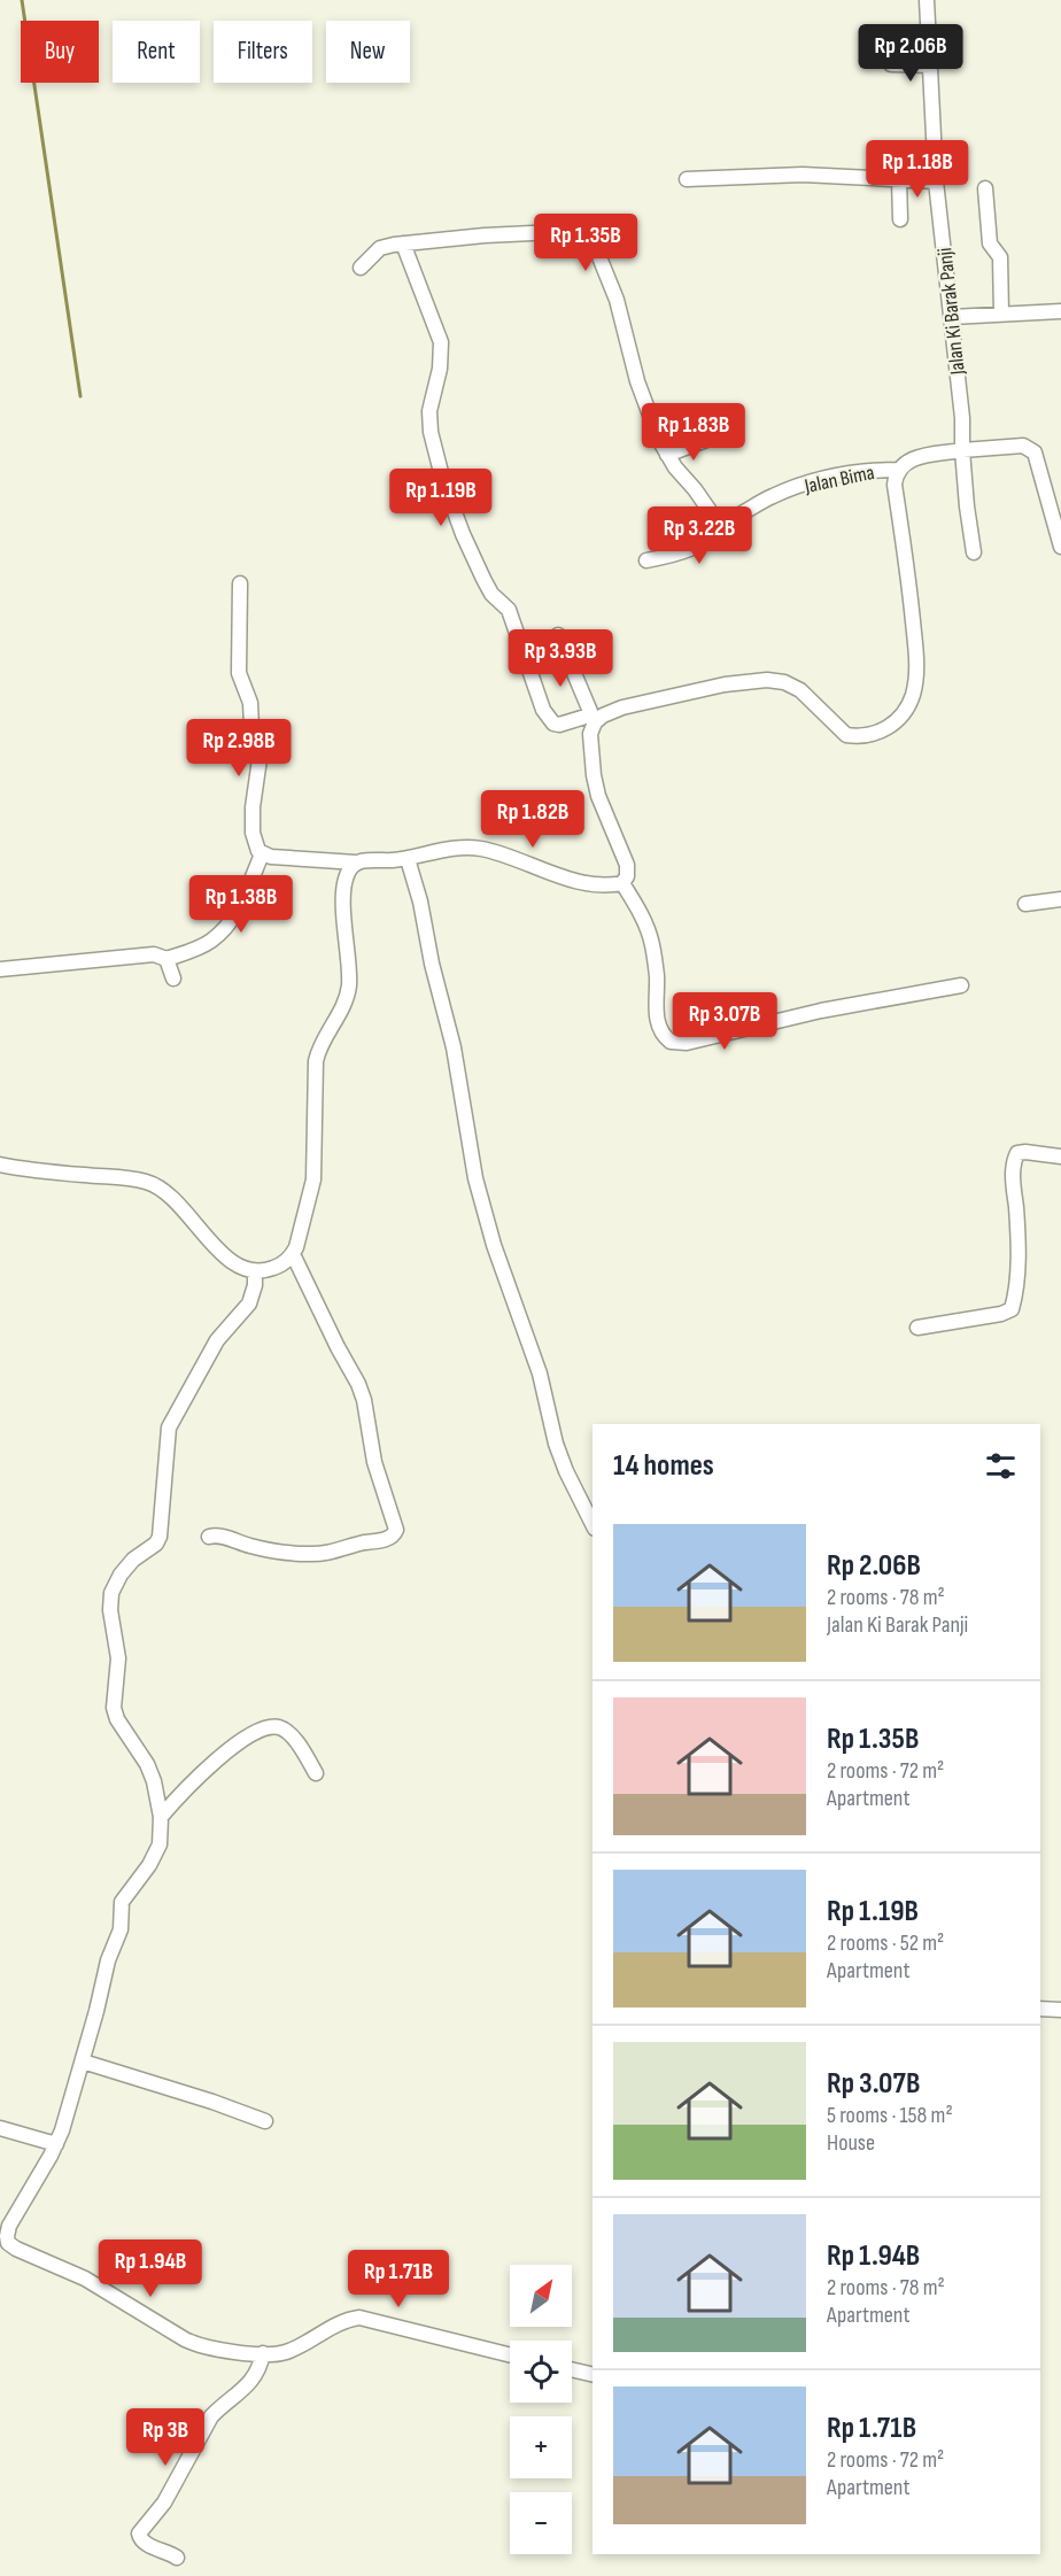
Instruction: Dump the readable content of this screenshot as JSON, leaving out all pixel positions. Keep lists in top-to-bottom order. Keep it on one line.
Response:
{"streets":{"street":["Jalan Ki Barak Panji","Jalan Bima"]},"north":"top right","page":{"chip":["Buy","Rent","Filters","New"],"price":["Rp 2.06B","Rp 1.18B","Rp 1.35B","Rp 1.83B","Rp 1.19B","Rp 3.22B","Rp 3.93B","Rp 2.98B","Rp 1.82B","Rp 1.38B","Rp 3.07B","Rp 1.94B","Rp 1.71B","Rp 3B"],"heading":"14 homes","list":[{"name":"Rp 2.06B","note":"2 rooms · 78 m² · Jalan Ki Barak Panji"},{"name":"Rp 1.35B","note":"2 rooms · 72 m² · Apartment"},{"name":"Rp 1.19B","note":"2 rooms · 52 m² · Apartment"},{"name":"Rp 3.07B","note":"5 rooms · 158 m² · House"},{"name":"Rp 1.94B","note":"2 rooms · 78 m² · Apartment"},{"name":"Rp 1.71B","note":"2 rooms · 72 m² · Apartment"}],"map_buttons":["+","−"]}}
